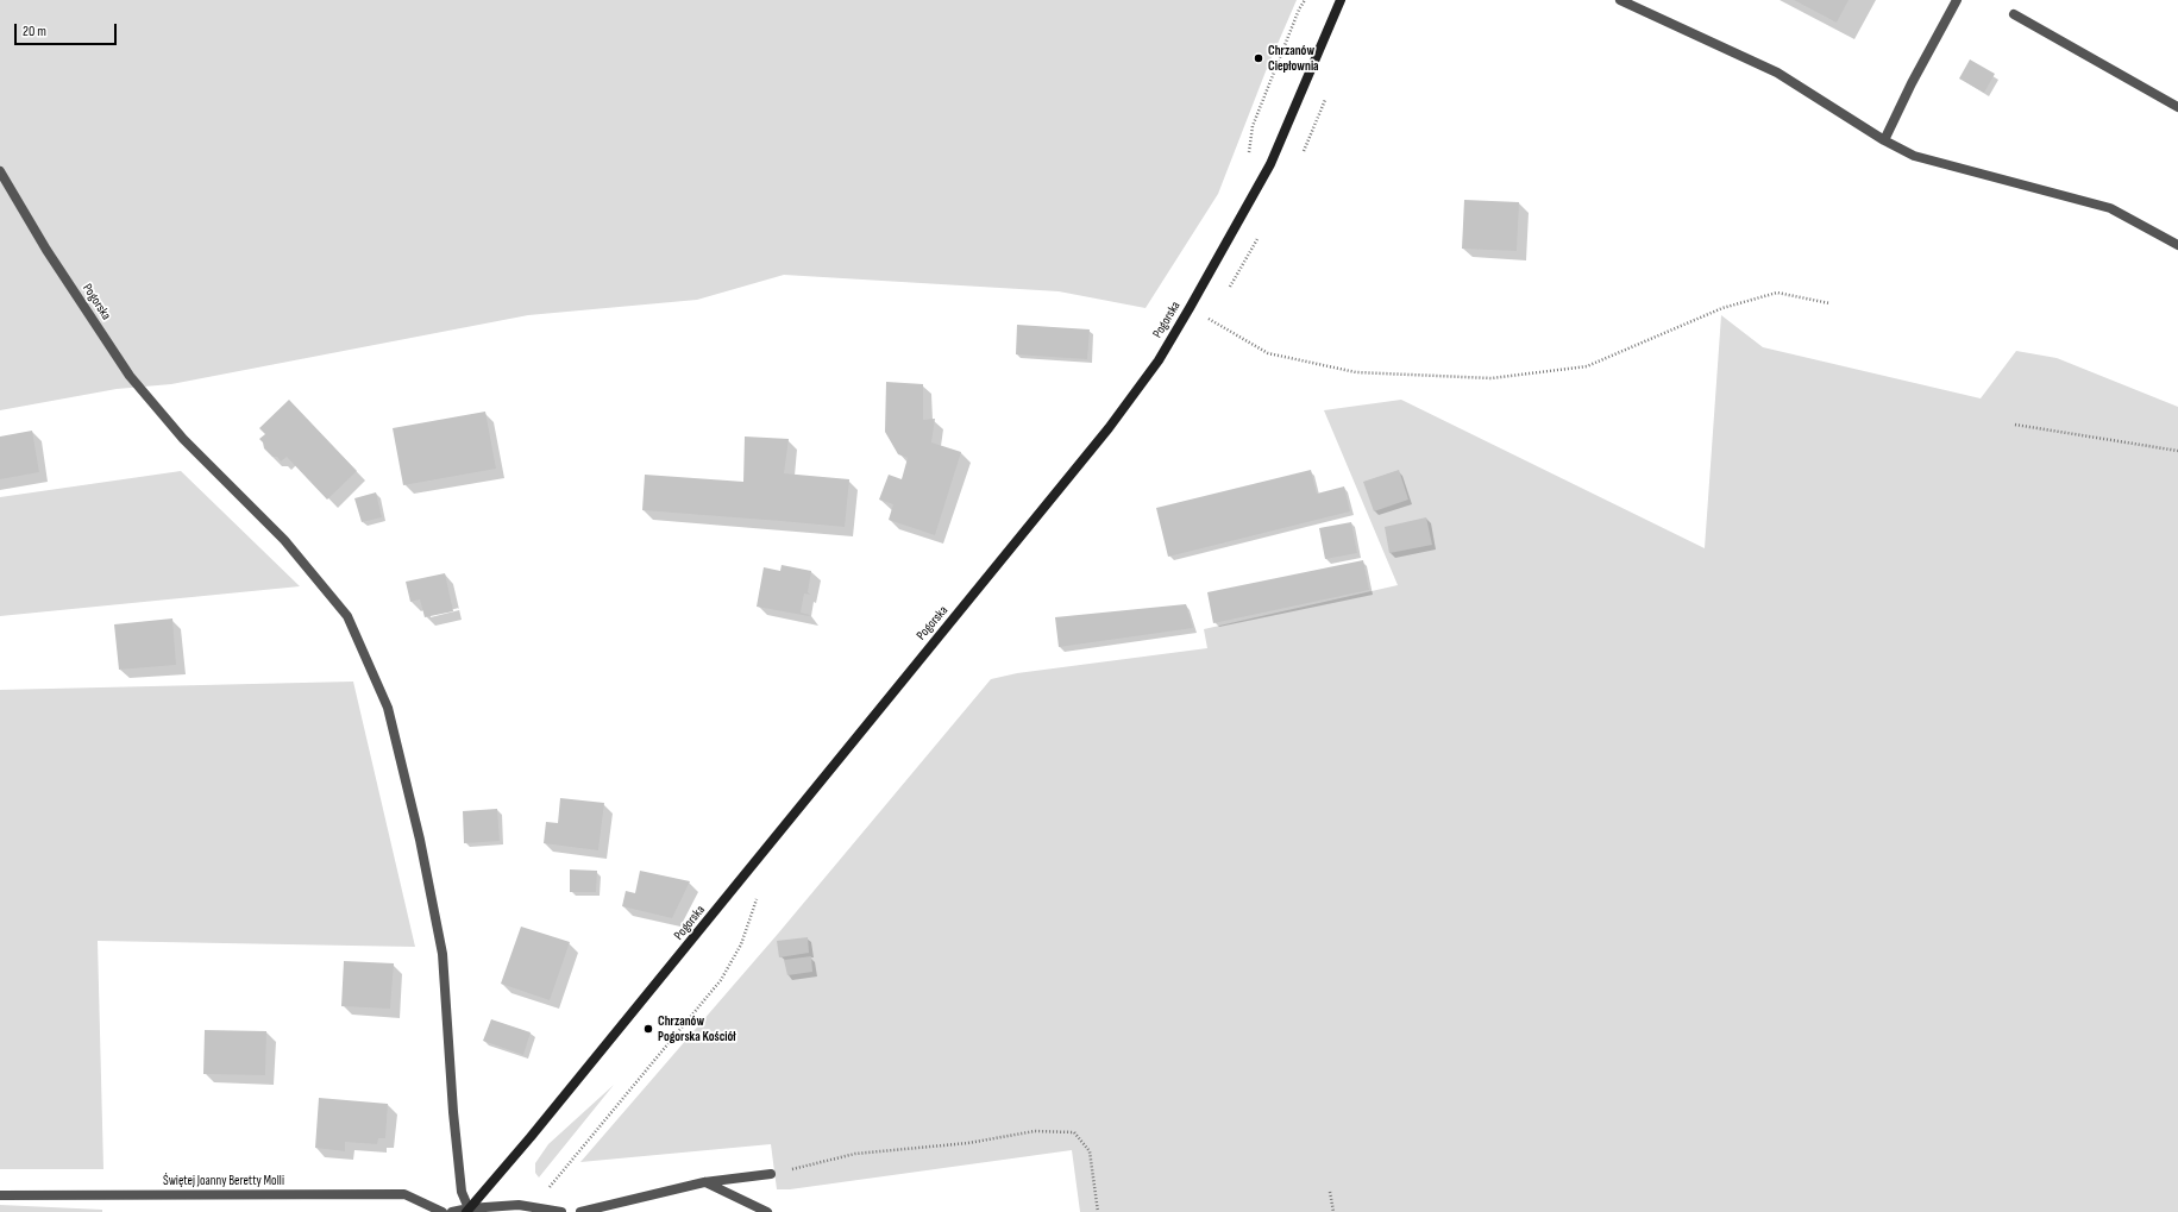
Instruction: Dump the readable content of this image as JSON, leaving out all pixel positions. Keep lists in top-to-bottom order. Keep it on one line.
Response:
{"streets":{"street":["Pogorska"],"lane":["Świętej Joanny Beretty Molli"]},"places":["Chrzanów Ciepłownia","Chrzanów Pogorska Kościół"],"scale_bar":"20 m"}
